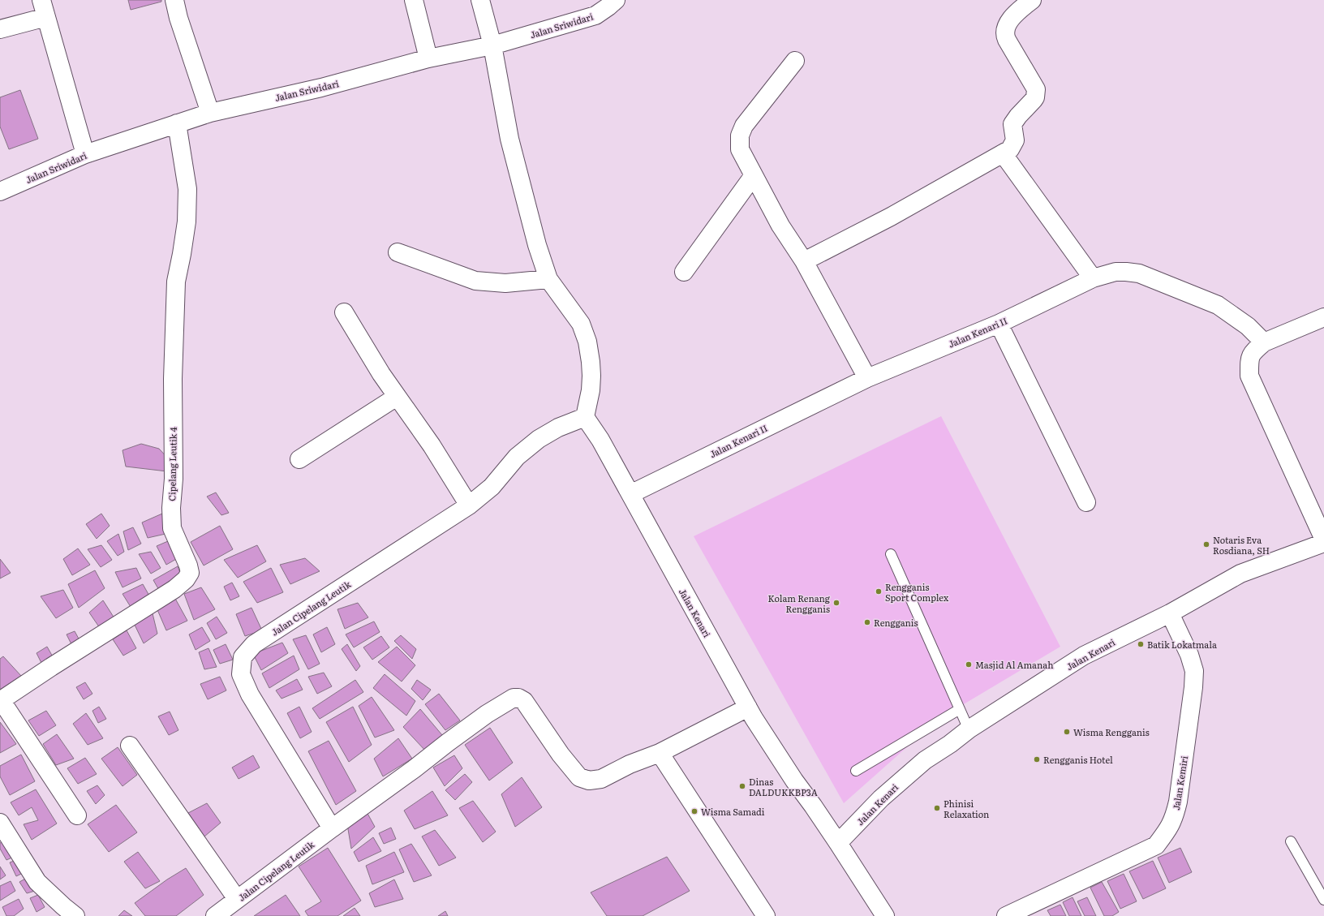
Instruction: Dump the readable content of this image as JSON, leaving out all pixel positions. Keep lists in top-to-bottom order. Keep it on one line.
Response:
{"streets":{"street":["Jalan Sriwidari","Jalan Kenari II","Cipelang Leutik 4","Jalan Cipelang Leutik","Jalan Kenari","Jalan Kemiri"]},"crossings":[["Jalan Sriwidari","Cipelang Leutik 4"],["Jalan Kenari II","Jalan Kenari"],["Jalan Kenari","Jalan Kemiri"]],"places":["Notaris Eva Rosdiana, SH","Rengganis Sport Complex","Kolam Renang Rengganis","Rengganis","Batik Lokatmala","Masjid Al Amanah","Wisma Rengganis","Rengganis Hotel","Dinas DALDUKKBP3A","Phinisi Relaxation","Wisma Samadi"]}
